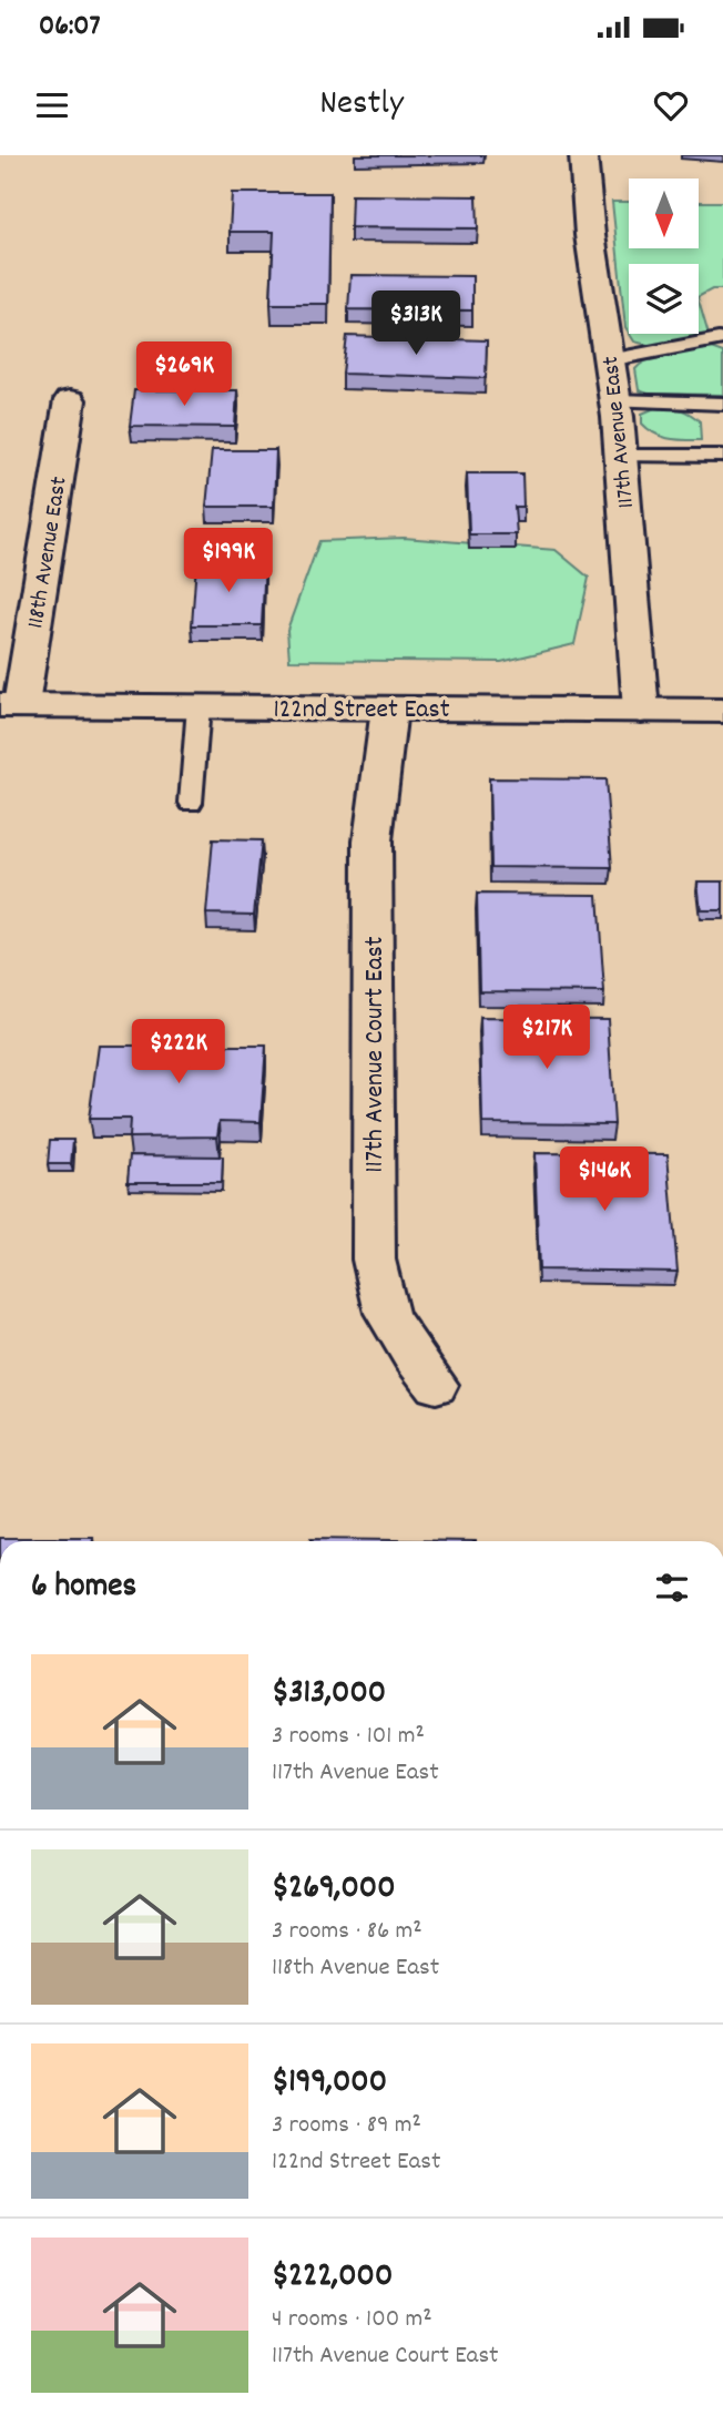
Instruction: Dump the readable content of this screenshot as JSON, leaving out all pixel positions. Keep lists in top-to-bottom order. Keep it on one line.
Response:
{"streets":{"street":["117th Avenue East","118th Avenue East","122nd Street East","117th Avenue Court East"]},"crossings":[["117th Avenue East","122nd Street East"],["118th Avenue East","122nd Street East"],["122nd Street East","117th Avenue Court East"]],"north":"bottom","page":{"status":"06:07","header":"Nestly","price":["$313K","$269K","$199K","$217K","$222K","$146K"],"heading":"6 homes","list":[{"name":"$313,000","note":"3 rooms · 101 m² · 117th Avenue East"},{"name":"$269,000","note":"3 rooms · 86 m² · 118th Avenue East"},{"name":"$199,000","note":"3 rooms · 89 m² · 122nd Street East"},{"name":"$222,000","note":"4 rooms · 100 m² · 117th Avenue Court East"}]}}
